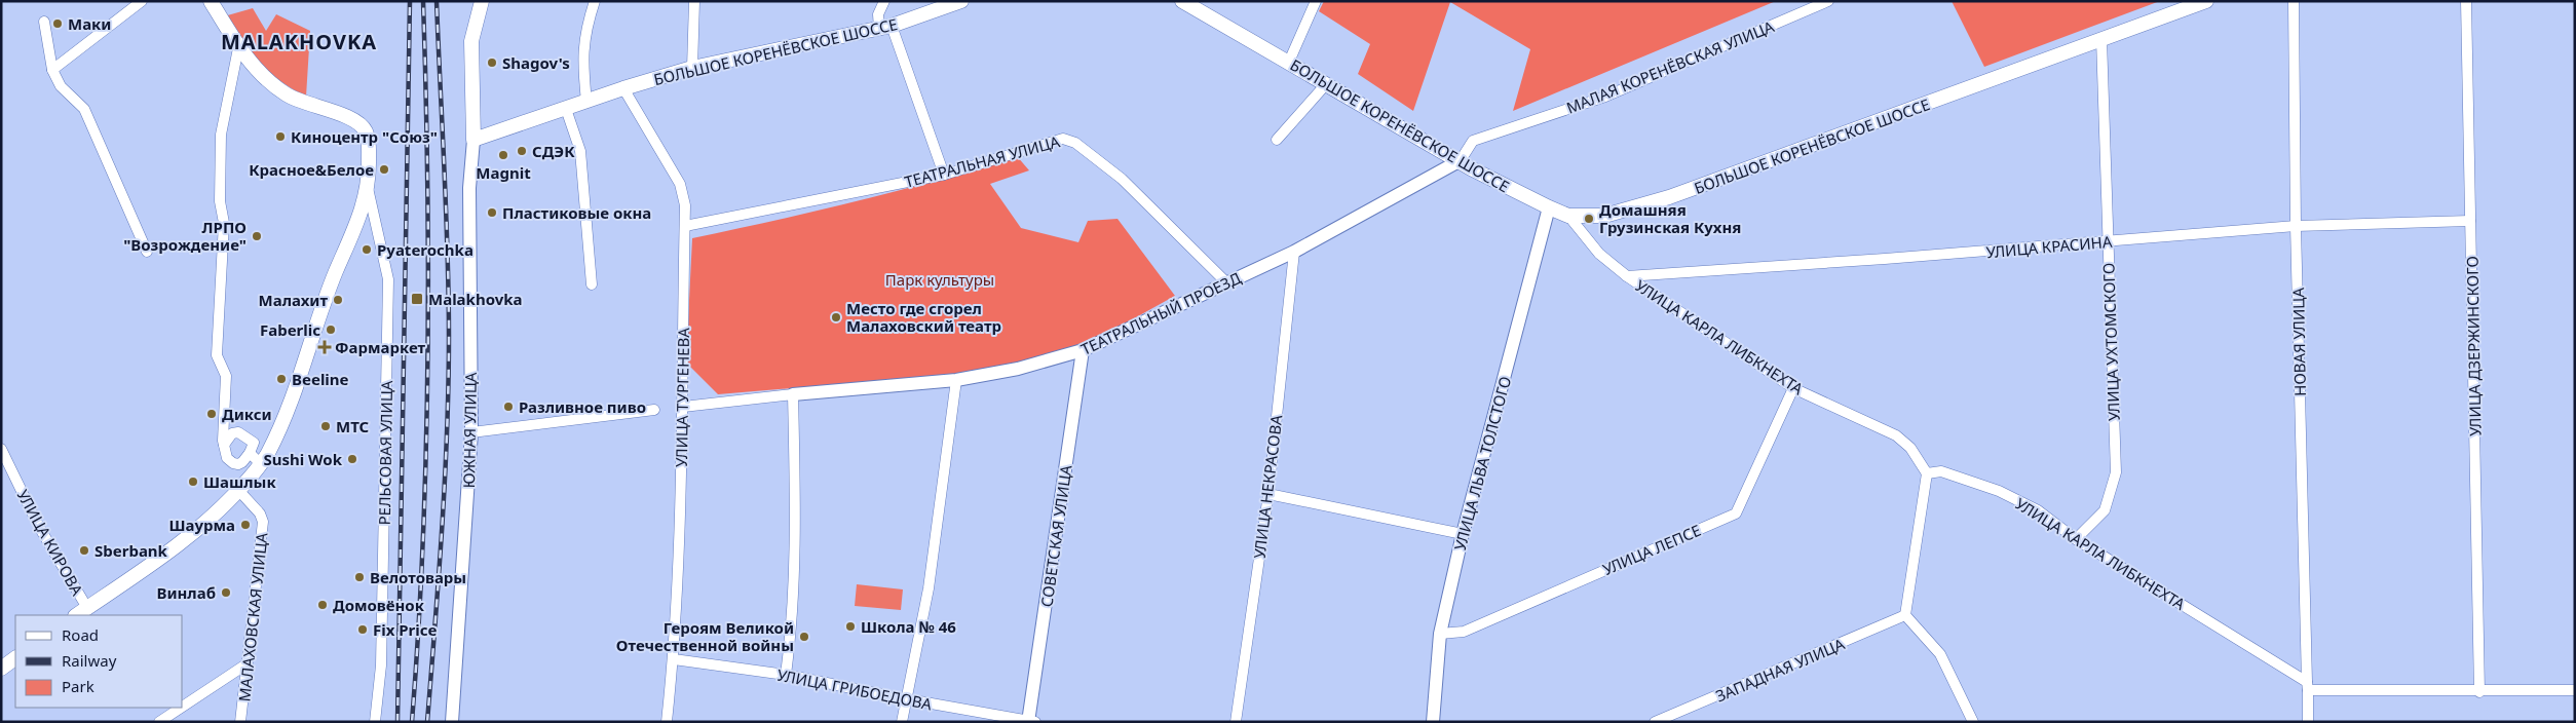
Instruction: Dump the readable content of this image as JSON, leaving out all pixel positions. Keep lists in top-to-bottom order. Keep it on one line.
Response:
{"streets":{"main road":["БОЛЬШОЕ КОРЕНЁВСКОЕ ШОССЕ"],"street":["МАЛАЯ КОРЕНЁВСКАЯ УЛИЦА","ТЕАТРАЛЬНАЯ УЛИЦА","УЛИЦА КРАСИНА","ТЕАТРАЛЬНЫЙ ПРОЕЗД","УЛИЦА КАРЛА ЛИБКНЕХТА","УЛИЦА УХТОМСКОГО","НОВАЯ УЛИЦА","УЛИЦА ДЗЕРЖИНСКОГО","УЛИЦА ТУРГЕНЕВА","ЮЖНАЯ УЛИЦА","РЕЛЬСОВАЯ УЛИЦА","УЛИЦА ЛЬВА ТОЛСТОГО","УЛИЦА НЕКРАСОВА","СОВЕТСКАЯ УЛИЦА","УЛИЦА КИРОВА","УЛИЦА ЛЕПСЕ","МАЛАХОВСКАЯ УЛИЦА","ЗАПАДНАЯ УЛИЦА","УЛИЦА ГРИБОЕДОВА"]},"crossings":[["БОЛЬШОЕ КОРЕНЁВСКОЕ ШОССЕ","МАЛАЯ КОРЕНЁВСКАЯ УЛИЦА"],["БОЛЬШОЕ КОРЕНЁВСКОЕ ШОССЕ","ТЕАТРАЛЬНЫЙ ПРОЕЗД"],["БОЛЬШОЕ КОРЕНЁВСКОЕ ШОССЕ","УЛИЦА КАРЛА ЛИБКНЕХТА"],["БОЛЬШОЕ КОРЕНЁВСКОЕ ШОССЕ","УЛИЦА УХТОМСКОГО"],["БОЛЬШОЕ КОРЕНЁВСКОЕ ШОССЕ","УЛИЦА ТУРГЕНЕВА"],["БОЛЬШОЕ КОРЕНЁВСКОЕ ШОССЕ","ЮЖНАЯ УЛИЦА"],["БОЛЬШОЕ КОРЕНЁВСКОЕ ШОССЕ","УЛИЦА ЛЬВА ТОЛСТОГО"],["МАЛАЯ КОРЕНЁВСКАЯ УЛИЦА","ТЕАТРАЛЬНЫЙ ПРОЕЗД"],["ТЕАТРАЛЬНАЯ УЛИЦА","ТЕАТРАЛЬНЫЙ ПРОЕЗД"],["ТЕАТРАЛЬНАЯ УЛИЦА","УЛИЦА ТУРГЕНЕВА"],["УЛИЦА КРАСИНА","УЛИЦА КАРЛА ЛИБКНЕХТА"],["УЛИЦА КРАСИНА","УЛИЦА УХТОМСКОГО"],["УЛИЦА КРАСИНА","НОВАЯ УЛИЦА"],["УЛИЦА КРАСИНА","УЛИЦА ДЗЕРЖИНСКОГО"],["ТЕАТРАЛЬНЫЙ ПРОЕЗД","УЛИЦА ТУРГЕНЕВА"],["ТЕАТРАЛЬНЫЙ ПРОЕЗД","УЛИЦА НЕКРАСОВА"],["ТЕАТРАЛЬНЫЙ ПРОЕЗД","СОВЕТСКАЯ УЛИЦА"],["УЛИЦА КАРЛА ЛИБКНЕХТА","УЛИЦА УХТОМСКОГО"],["УЛИЦА КАРЛА ЛИБКНЕХТА","НОВАЯ УЛИЦА"],["УЛИЦА КАРЛА ЛИБКНЕХТА","УЛИЦА ЛЕПСЕ"],["УЛИЦА ТУРГЕНЕВА","УЛИЦА ГРИБОЕДОВА"],["УЛИЦА ЛЬВА ТОЛСТОГО","УЛИЦА ЛЕПСЕ"],["СОВЕТСКАЯ УЛИЦА","УЛИЦА ГРИБОЕДОВА"]],"districts":["MALAKHOVKA"],"parks":["Парк культуры"],"places":{"other":["Маки","Shagov's","Киноцентр \"Союз\"","СДЭК","Magnit","Красное&Белое","Пластиковые окна","Домашняя Грузинская Кухня","ЛРПО \"Возрождение\"","Pyaterochka","Малахит","Место где сгорел Малаховский театр","Faberlic","Beeline","Разливное пиво","Дикси","МТС","Sushi Wok","Шашлык","Шаурма","Sberbank","Велотовары","Винлаб","Домовёнок","Школа № 46","Fix Price","Героям Великой Отечественной войны"],"transit":["Malakhovka"],"health":["Фармаркет"]},"legend":["Road","Railway","Park"]}
